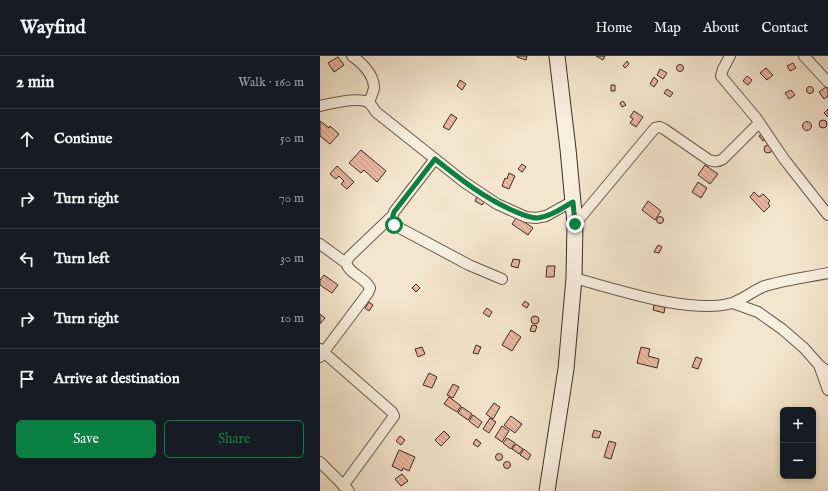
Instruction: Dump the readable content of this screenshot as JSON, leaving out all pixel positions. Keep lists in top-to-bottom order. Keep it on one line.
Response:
{"page":{"header":"Wayfind","nav":["Home","Map","About","Contact"],"heading":["2 min","Walk · 160 m"],"list":[["Continue","50 m"],["Turn right","70 m"],["Turn left","30 m"],["Turn right","10 m"],"Arrive at destination"],"map_buttons":["+","−"],"buttons":["Save","Share"]}}
